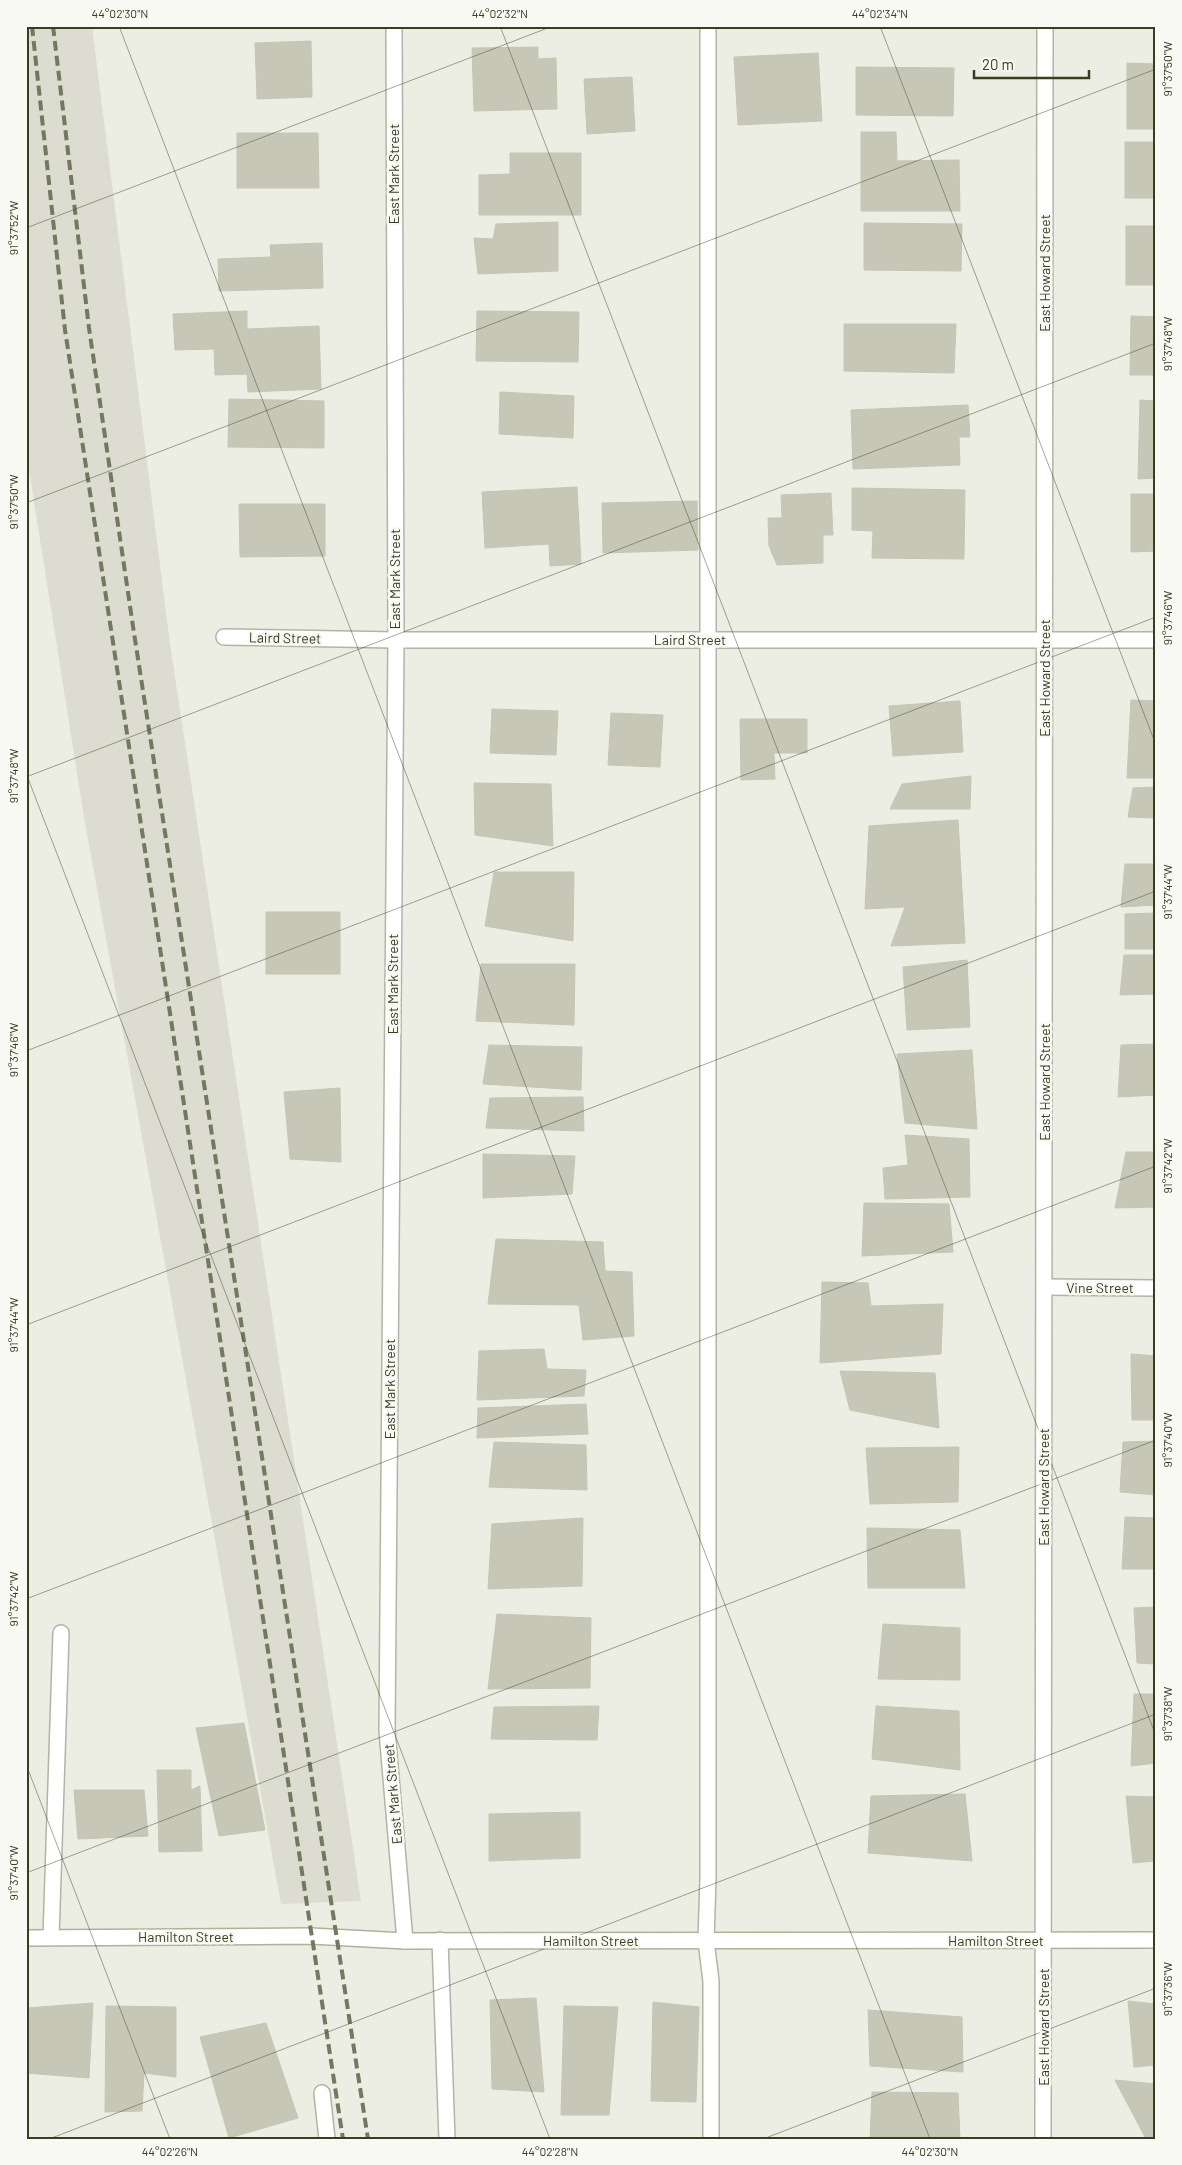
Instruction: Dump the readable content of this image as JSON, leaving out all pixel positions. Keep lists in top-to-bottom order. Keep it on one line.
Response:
{"streets":{"street":["East Mark Street","East Howard Street","Laird Street","Vine Street","Hamilton Street"]},"crossings":[["East Mark Street","Laird Street"],["East Mark Street","Hamilton Street"],["East Howard Street","Laird Street"],["East Howard Street","Vine Street"],["East Howard Street","Hamilton Street"]],"scale_bar":"20 m","coordinates":["44°02'30\"N","44°02'32\"N","44°02'34\"N","91°37'50\"W","91°37'52\"W","91°37'48\"W","91°37'46\"W","91°37'44\"W","91°37'42\"W","91°37'40\"W","91°37'38\"W","91°37'36\"W","44°02'26\"N","44°02'28\"N"]}
